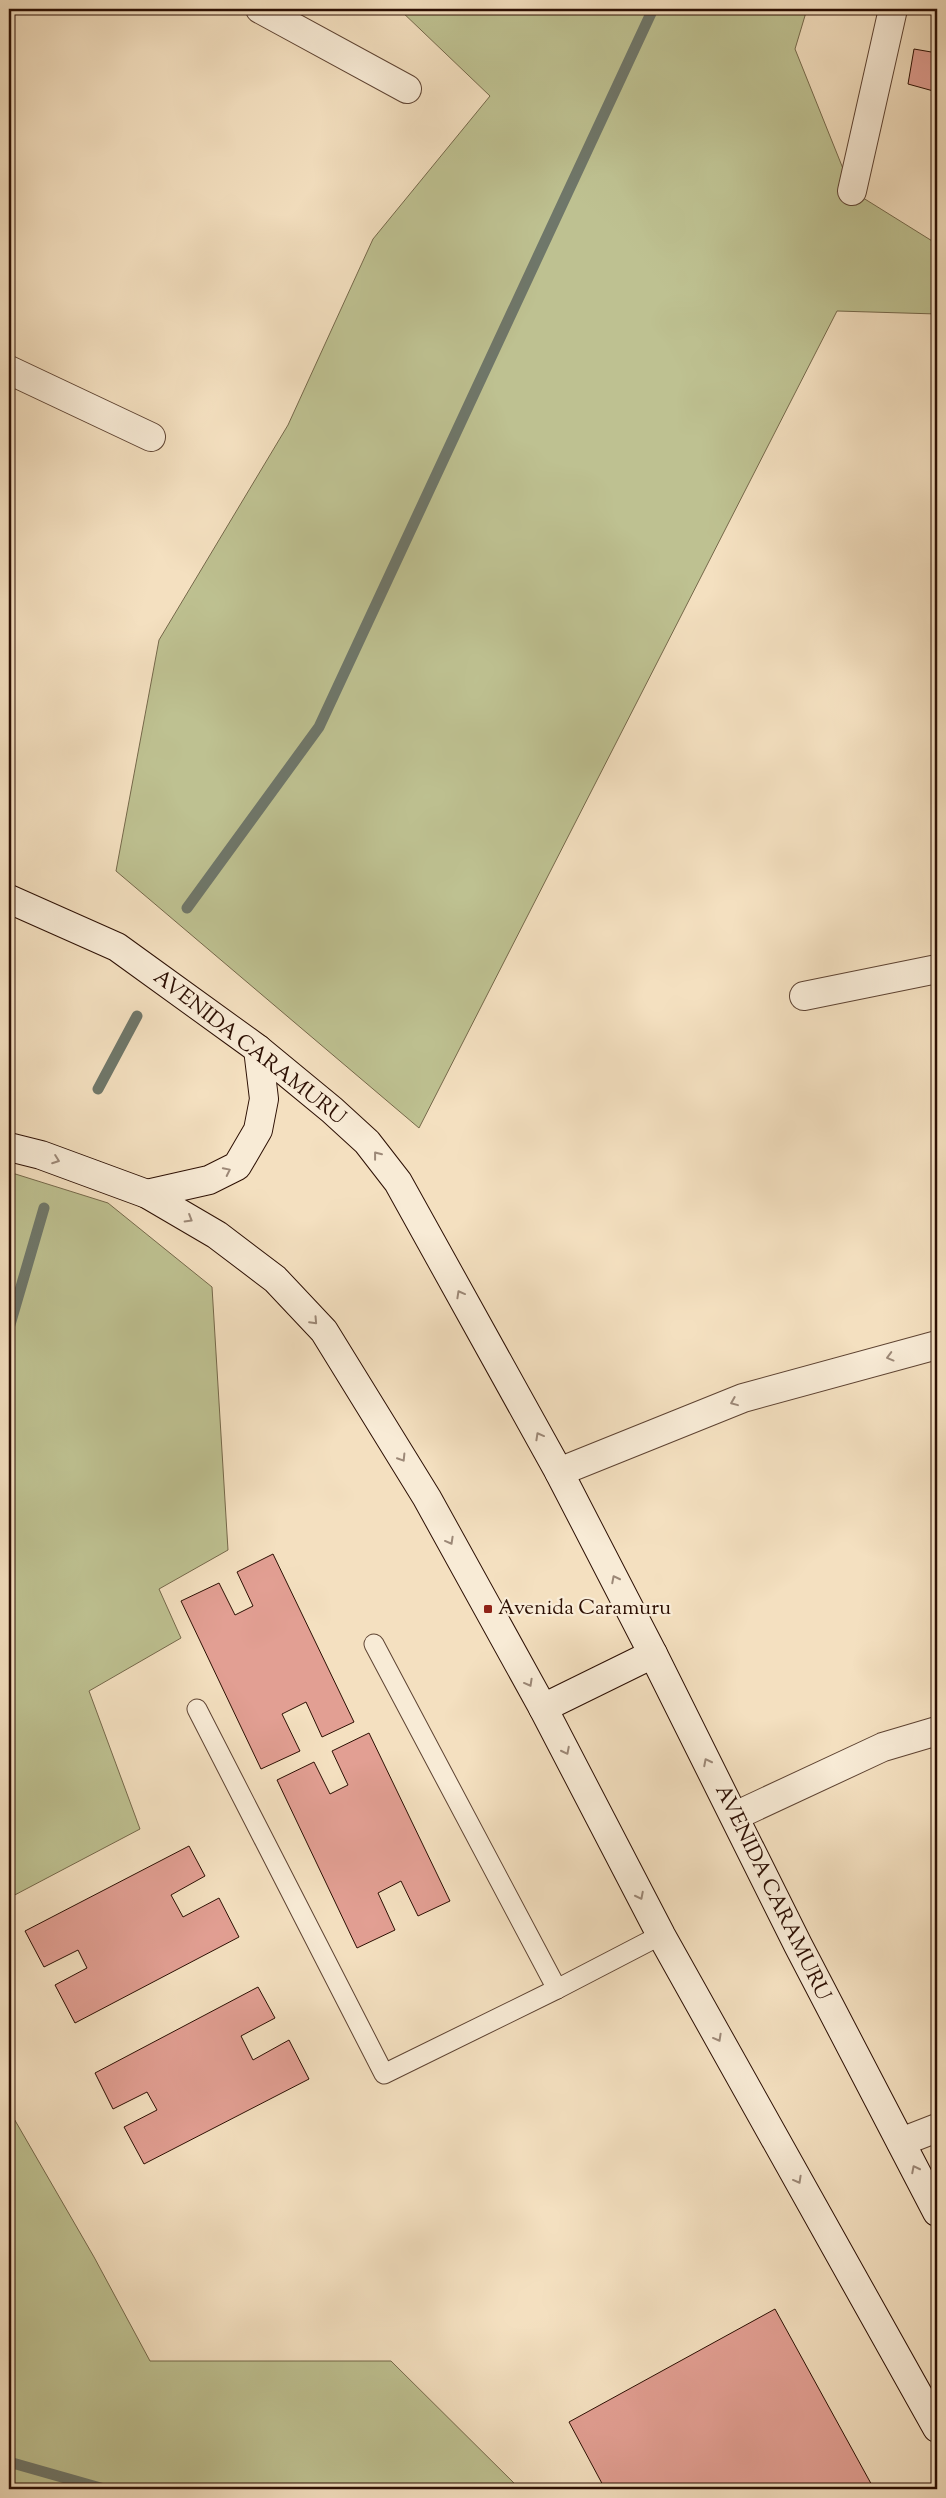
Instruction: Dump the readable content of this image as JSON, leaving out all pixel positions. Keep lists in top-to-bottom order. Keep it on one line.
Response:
{"streets":{"main road":["AVENIDA CARAMURU"]},"places":{"transit":["Avenida Caramuru"]}}
